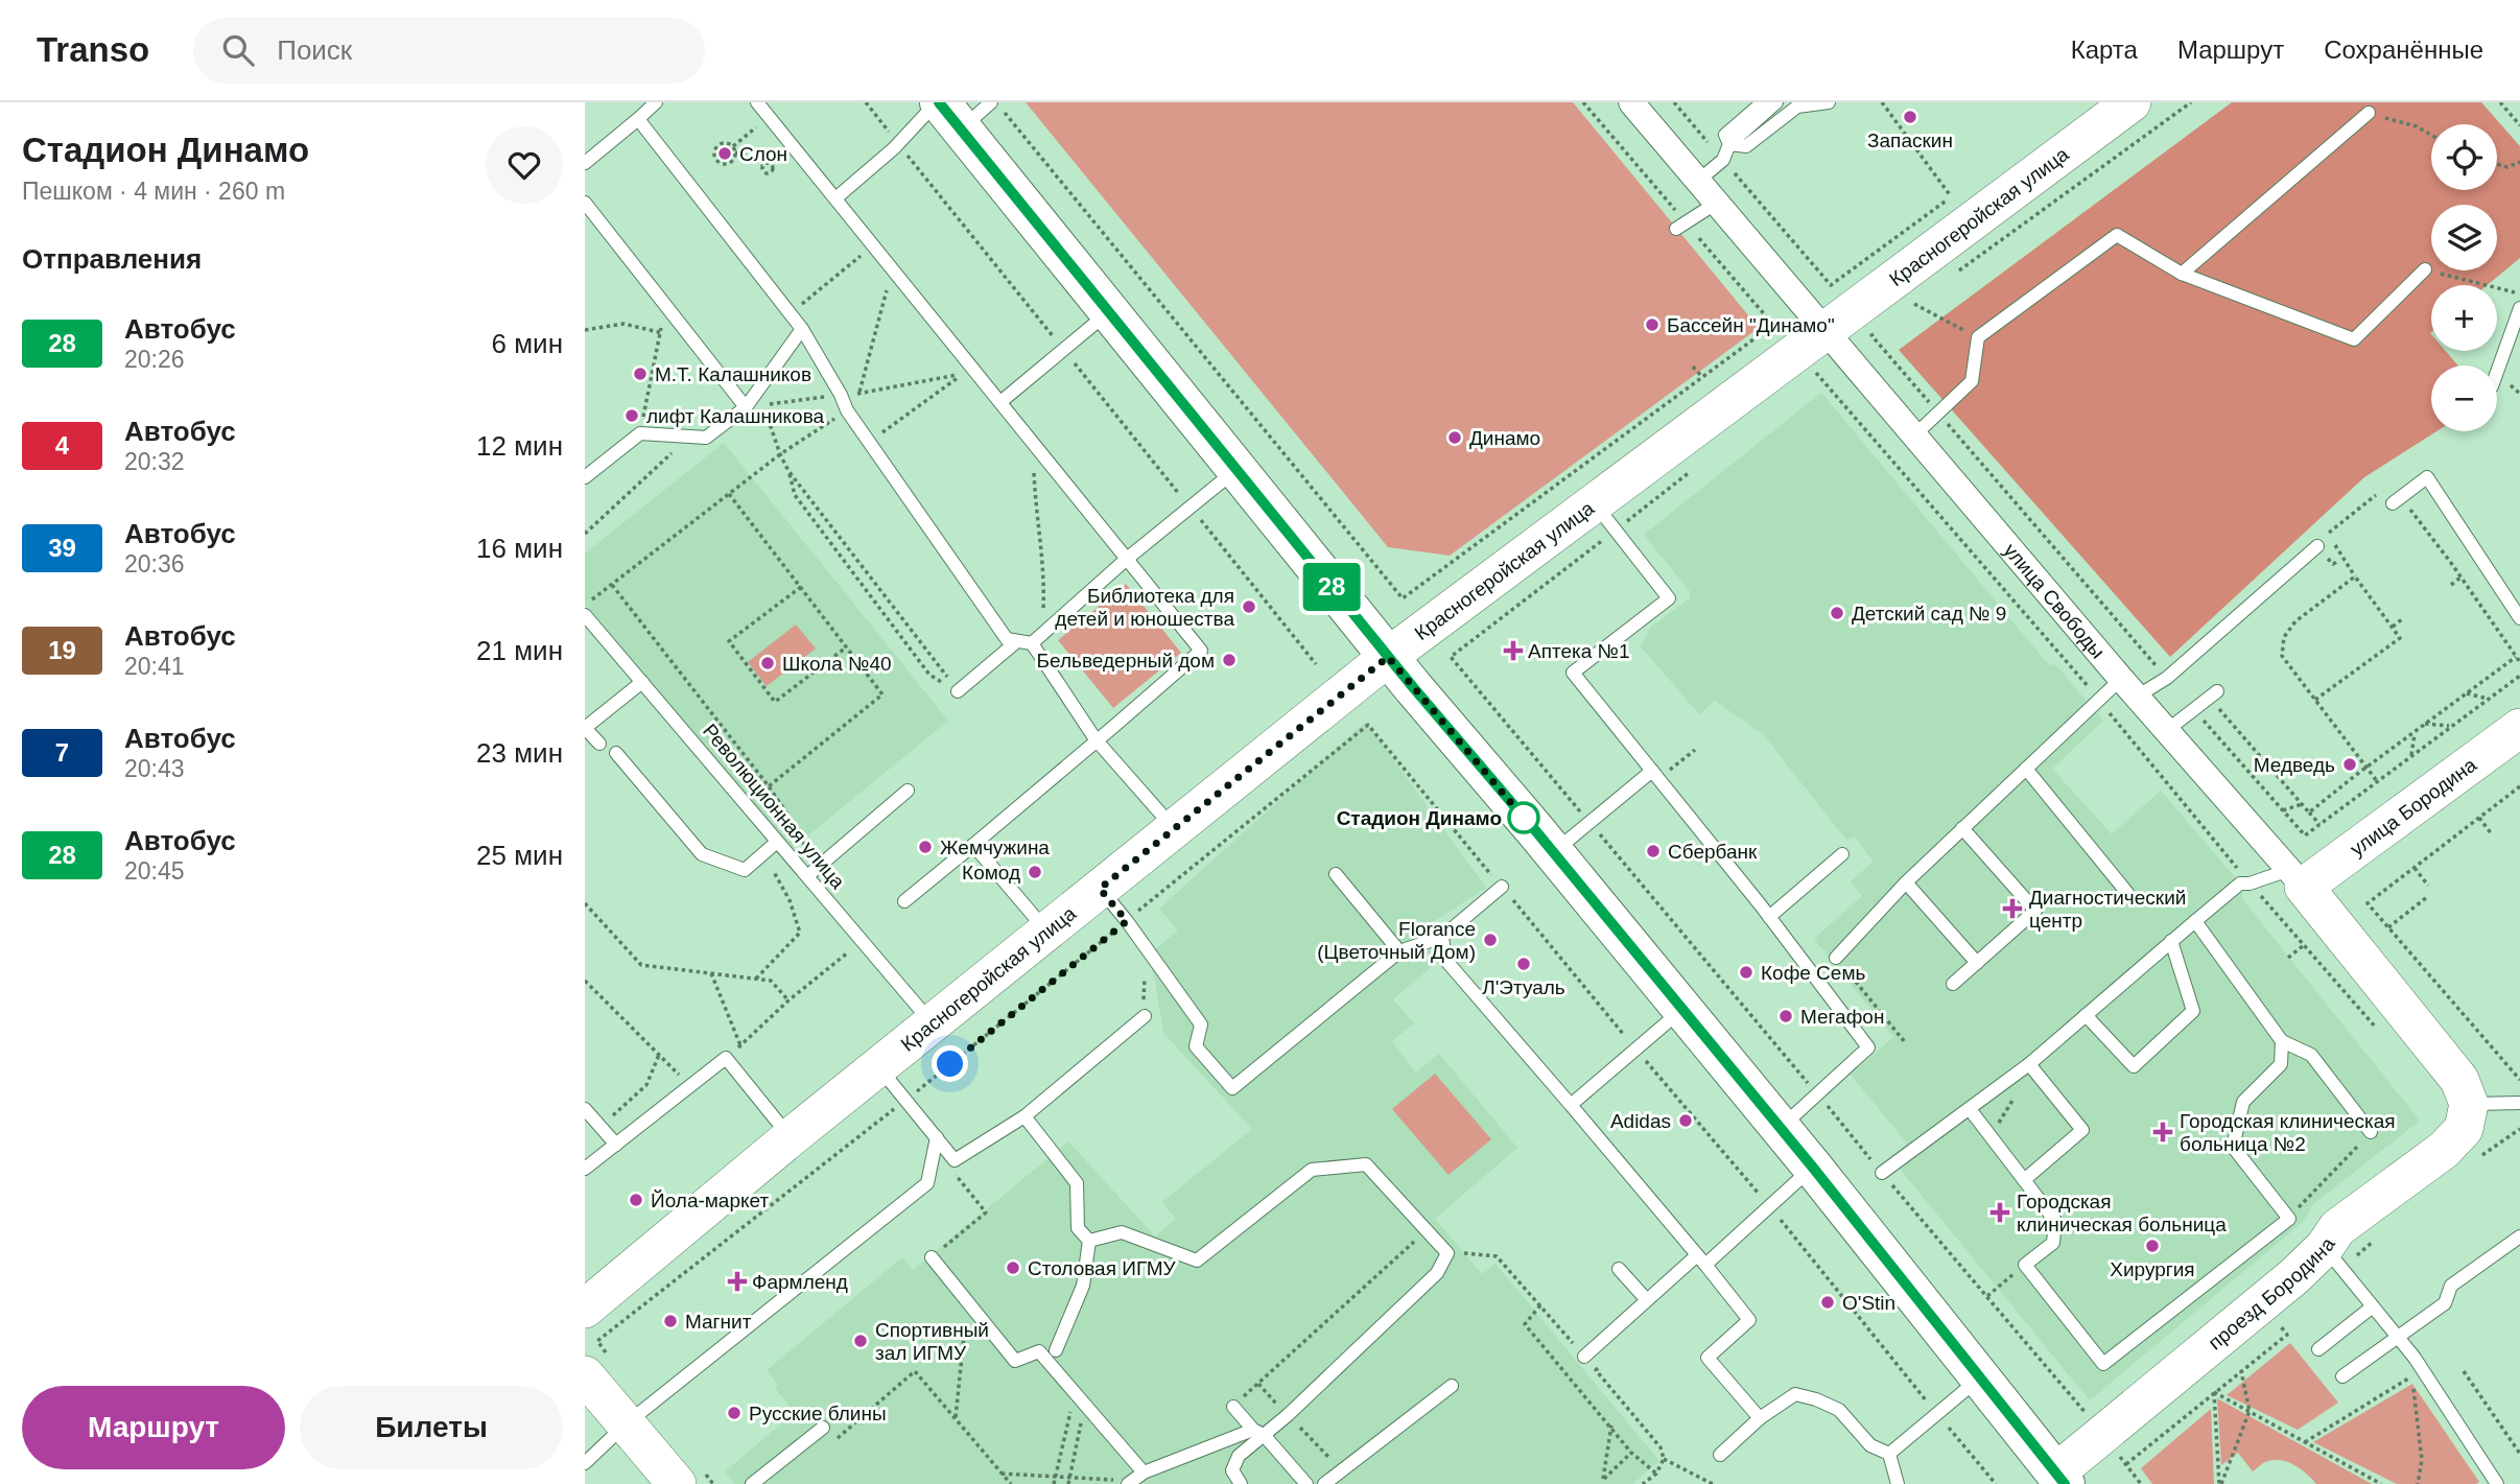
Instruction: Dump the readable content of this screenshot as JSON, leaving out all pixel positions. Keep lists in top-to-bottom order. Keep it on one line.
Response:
{"streets":{"street":["Красногеройская улица","улица Свободы","улица Бородина","проезд Бородина"],"lane":["Революционная улица"]},"crossings":[["Красногеройская улица","улица Свободы"],["Красногеройская улица","Революционная улица"],["улица Свободы","улица Бородина"],["улица Свободы","проезд Бородина"]],"places":{"other":["Запаскин","Слон","Бассейн \"Динамо\"","М.Т. Калашников","лифт Калашникова","Динамо","Библиотека для детей и юношества","Детский сад № 9","Бельведерный дом","Школа №40","Медведь","Стадион Динамо","Жемчужина","Сбербанк","Комод","Florance (Цветочный Дом)","Л'Этуаль","Кофе Семь","Мегафон","Adidas","Йола-маркет","Хирургия","Столовая ИГМУ","O'Stin","Магнит","Спортивный зал ИГМУ","Русские блины"],"health":["Аптека №1","Диагностический центр","Городская клиническая больница №2","Городская клиническая больница","Фармленд"]},"lines":["bus line 28"],"page":{"header":"Transo","search":"Поиск","nav":["Карта","Маршрут","Сохранённые"],"heading":[["Стадион Динамо","Пешком · 4 мин · 260 m"],"Отправления"],"on_map":"28","map_buttons":["+","−"],"list":[{"mark":"28","name":"Автобус","note":"20:26","value":"6 мин"},{"mark":"4","name":"Автобус","note":"20:32","value":"12 мин"},{"mark":"39","name":"Автобус","note":"20:36","value":"16 мин"},{"mark":"19","name":"Автобус","note":"20:41","value":"21 мин"},{"mark":"7","name":"Автобус","note":"20:43","value":"23 мин"},{"mark":"28","name":"Автобус","note":"20:45","value":"25 мин"}],"buttons":["Маршрут","Билеты"]}}
